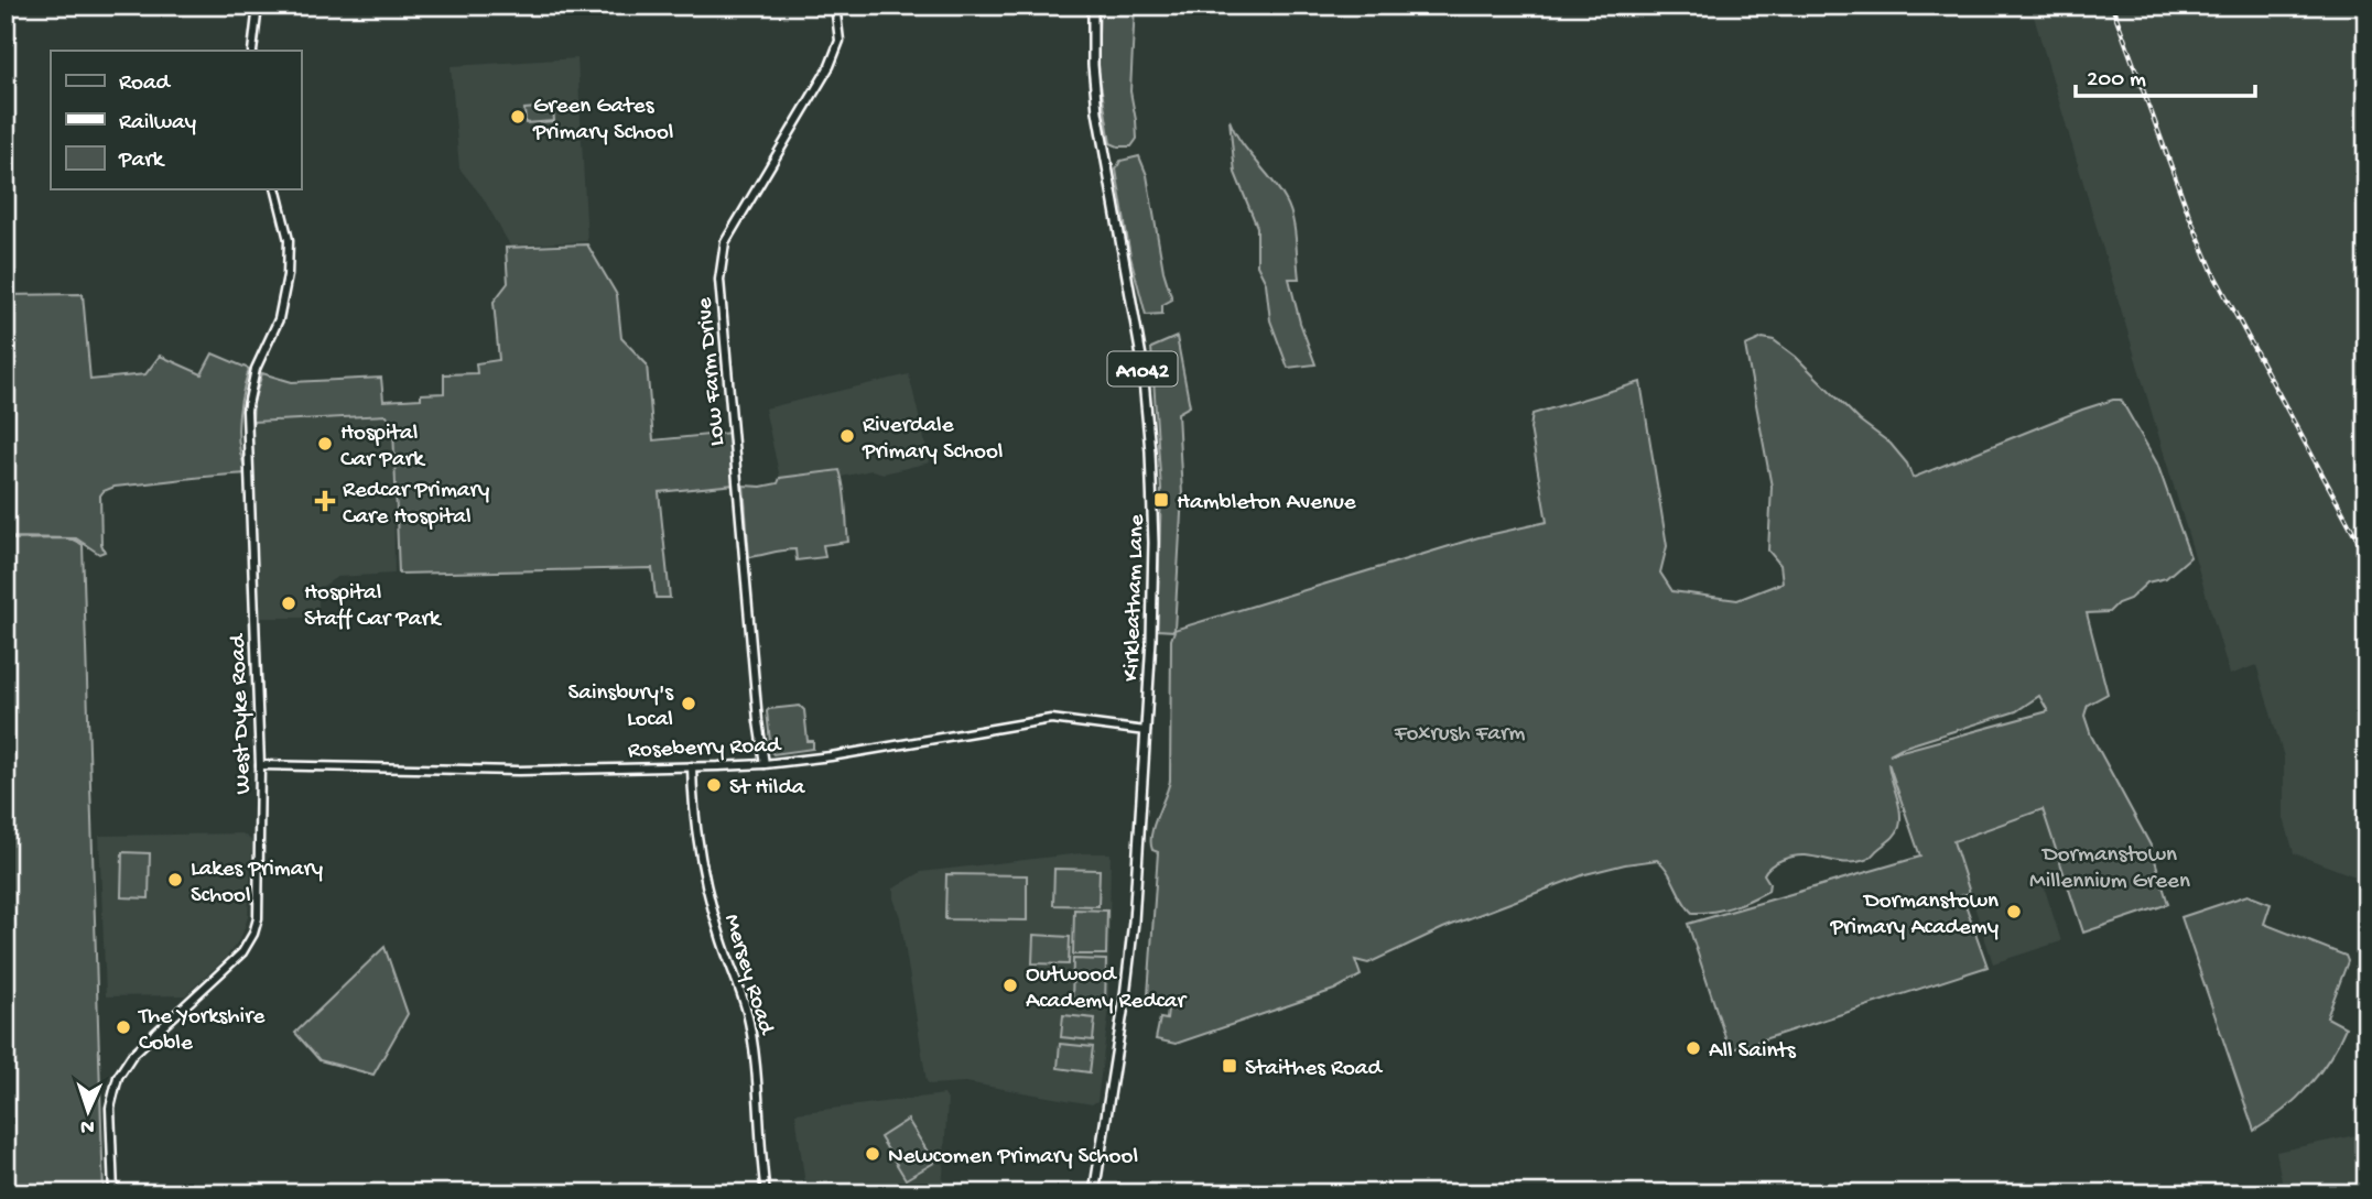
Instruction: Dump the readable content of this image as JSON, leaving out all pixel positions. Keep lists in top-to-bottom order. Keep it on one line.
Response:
{"streets":{"main road":["A1042","Kirkleatham Lane"],"street":["Low Farm Drive","West Dyke Road","Roseberry Road","Mersey Road"]},"crossings":[["Low Farm Drive","Roseberry Road"],["Kirkleatham Lane","Roseberry Road"],["West Dyke Road","Roseberry Road"],["Roseberry Road","Mersey Road"]],"parks":["Foxrush Farm","Dormanstown Millennium Green"],"places":{"other":["Green Gates Primary School","Riverdale Primary School","Hospital Car Park","Hospital Staff Car Park","Sainsbury's Local","St Hilda","Lakes Primary School","Dormanstown Primary Academy","Outwood Academy Redcar","The Yorkshire Coble","All Saints","Newcomen Primary School"],"transit":["Hambleton Avenue","Staithes Road"],"health":["Redcar Primary Care Hospital"]},"legend":["Road","Railway","Park"],"scale_bar":"200 m","north":"bottom"}
